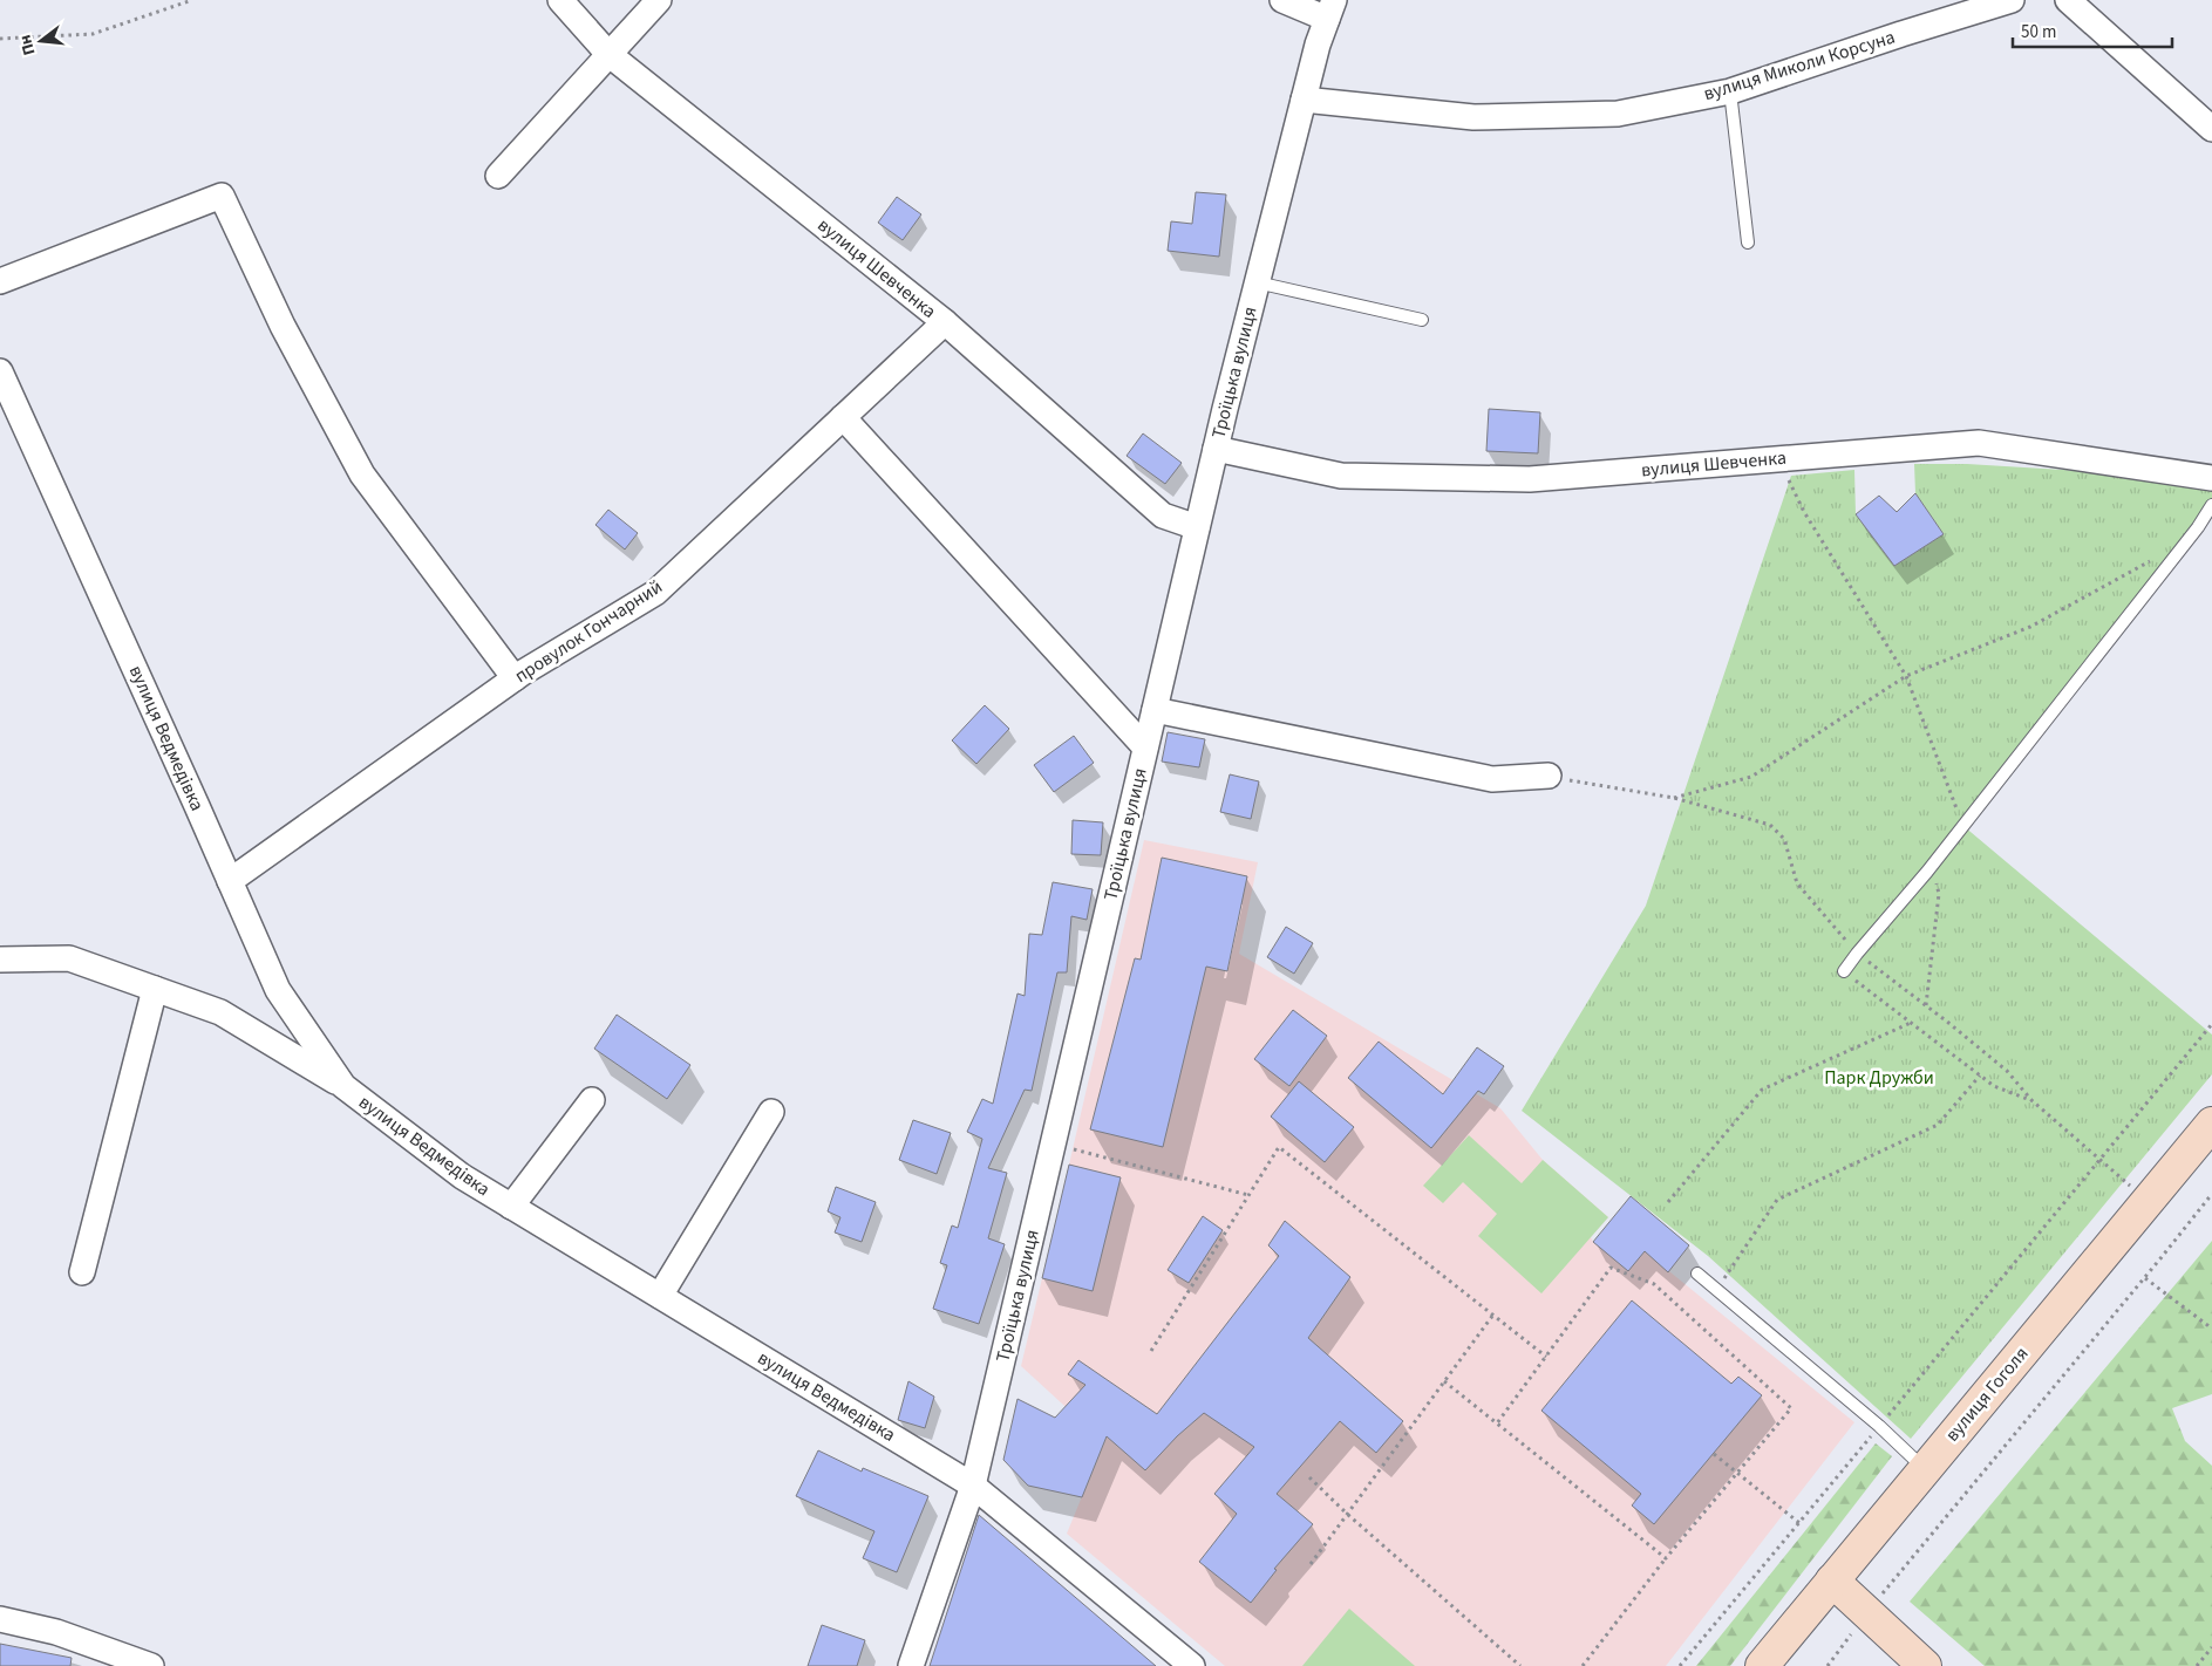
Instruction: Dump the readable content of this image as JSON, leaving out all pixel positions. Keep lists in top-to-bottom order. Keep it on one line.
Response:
{"streets":{"street":["вулиця Миколи Корсуна","вулиця Шевченка","Троїцька вулиця","провулок Гончарний","вулиця Ведмедівка","вулиця Гоголя"]},"crossings":[["вулиця Миколи Корсуна","Троїцька вулиця"],["вулиця Шевченка","Троїцька вулиця"],["вулиця Шевченка","провулок Гончарний"],["Троїцька вулиця","вулиця Ведмедівка"],["провулок Гончарний","вулиця Ведмедівка"]],"parks":["Парк Дружби"],"scale_bar":"50 m","north":"left"}
